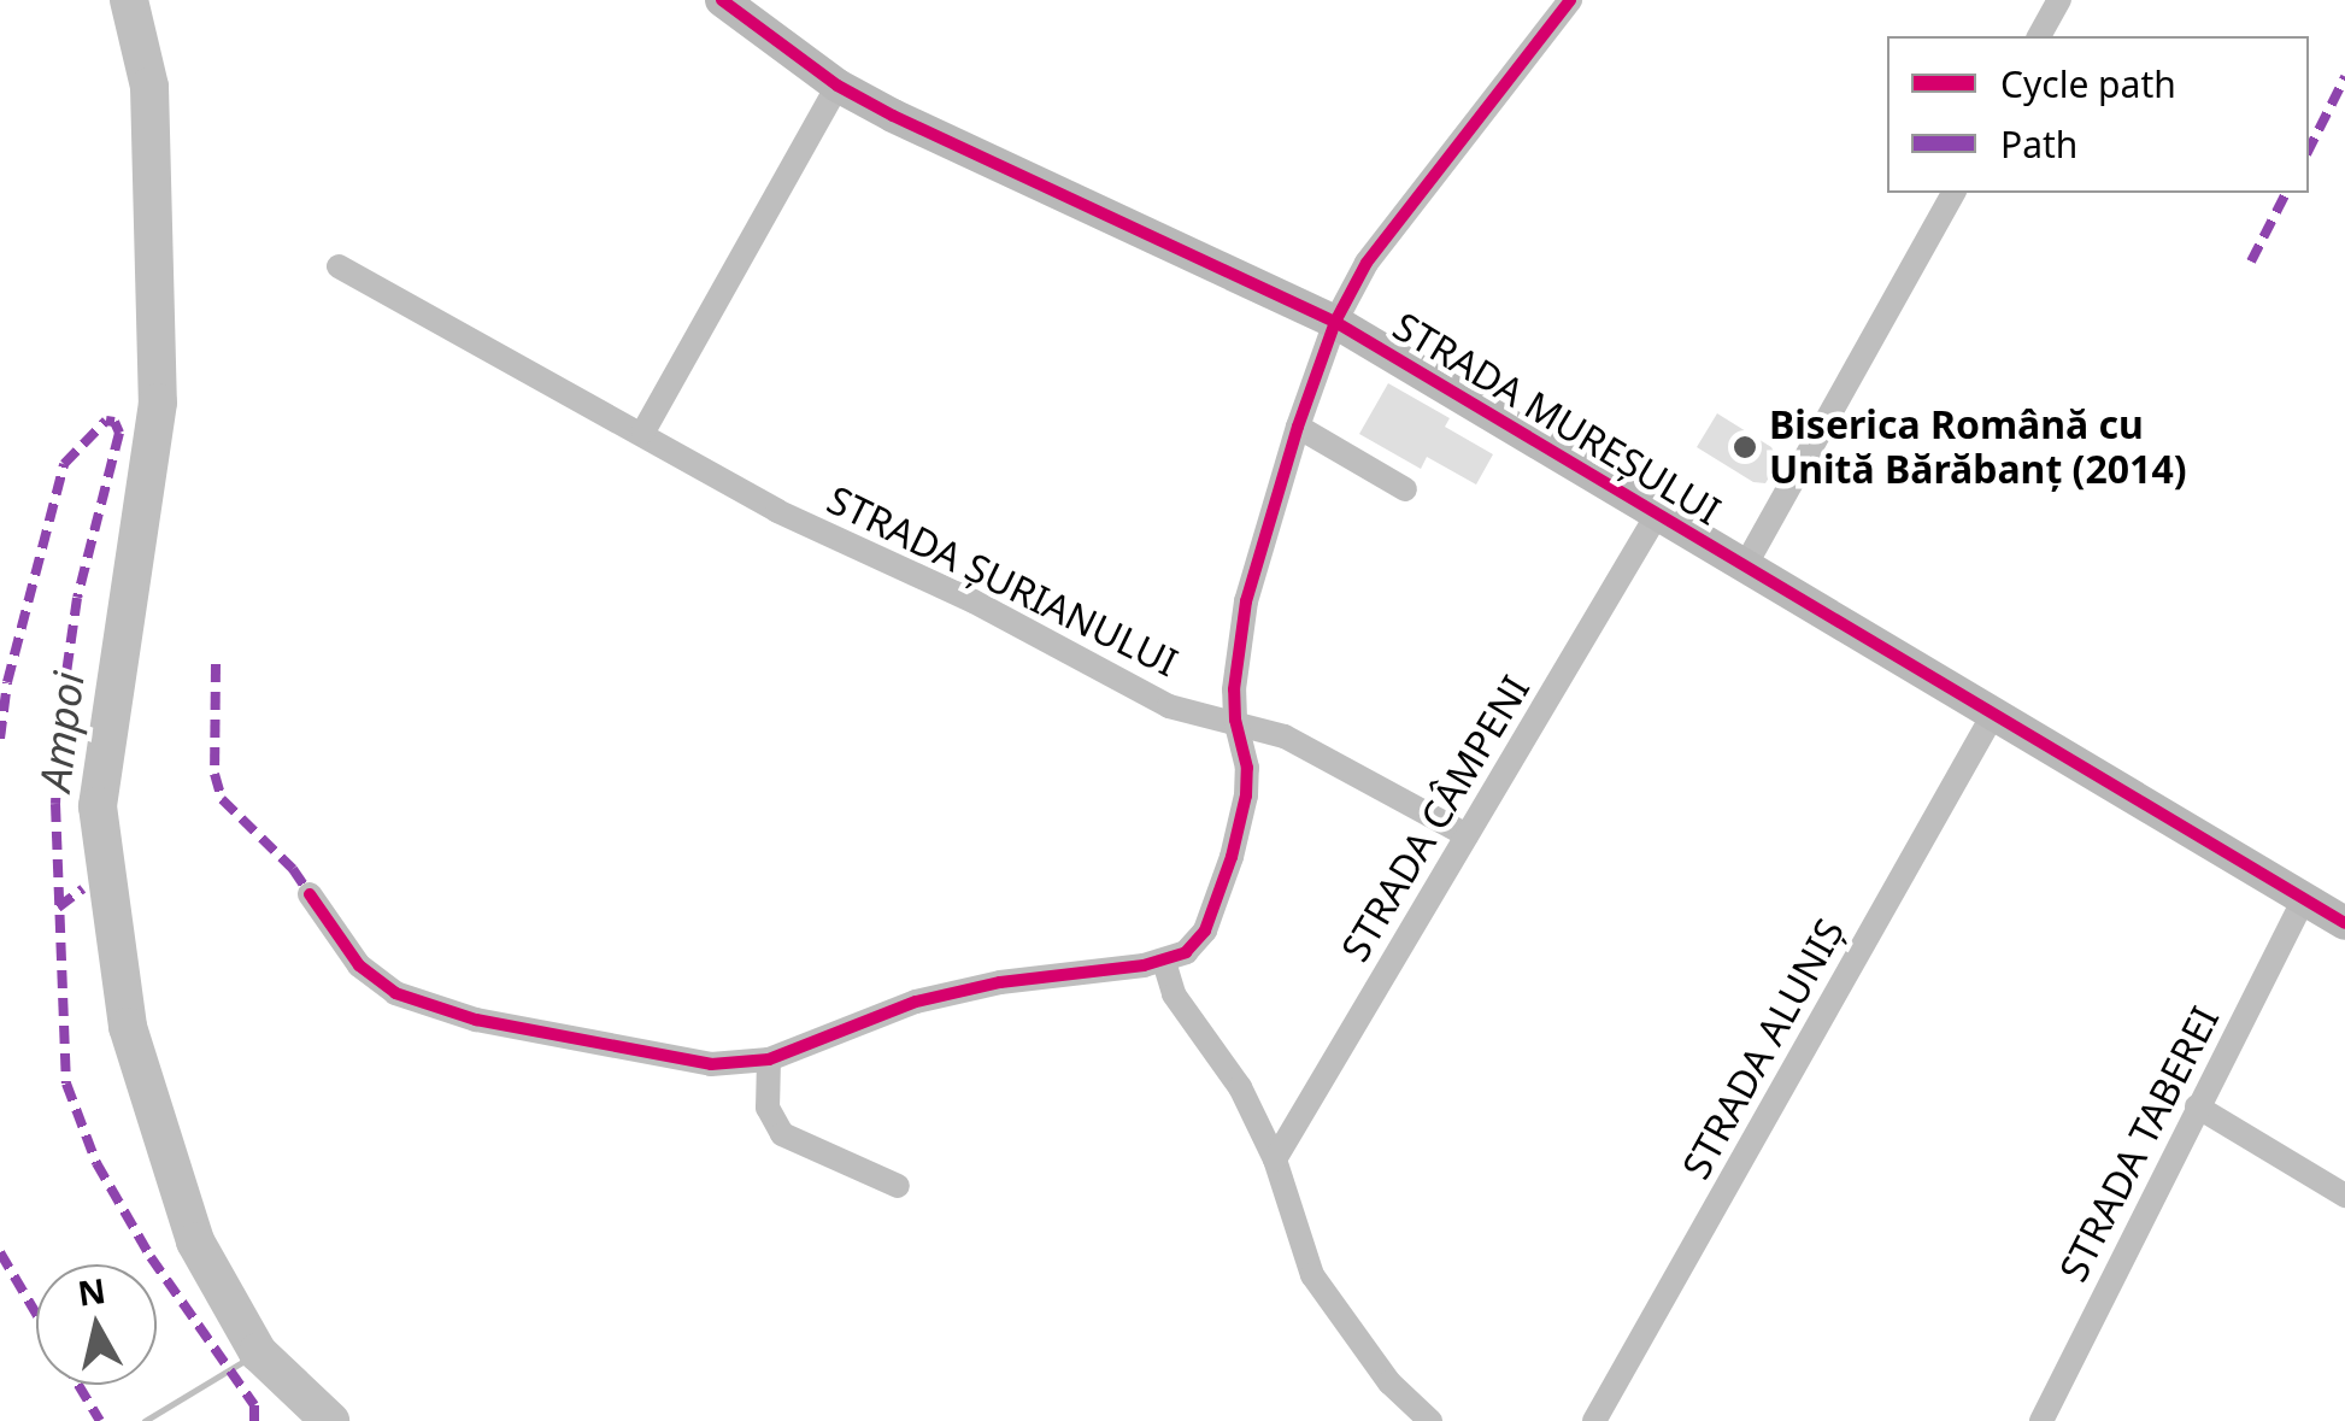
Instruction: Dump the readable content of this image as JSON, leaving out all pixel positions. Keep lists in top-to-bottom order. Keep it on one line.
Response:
{"streets":{"street":["STRADA MUREȘULUI","STRADA ȘURIANULUI","STRADA CÂMPENI","STRADA ALUNIȘ","STRADA TABEREI"]},"crossings":[["STRADA MUREȘULUI","STRADA CÂMPENI"],["STRADA MUREȘULUI","STRADA ALUNIȘ"],["STRADA MUREȘULUI","STRADA TABEREI"],["STRADA ȘURIANULUI","STRADA CÂMPENI"]],"water":["Ampoi"],"places":["Biserica Română cu Unită Bărăbanț (2014)"],"legend":["Cycle path","Path"],"north":"top"}
